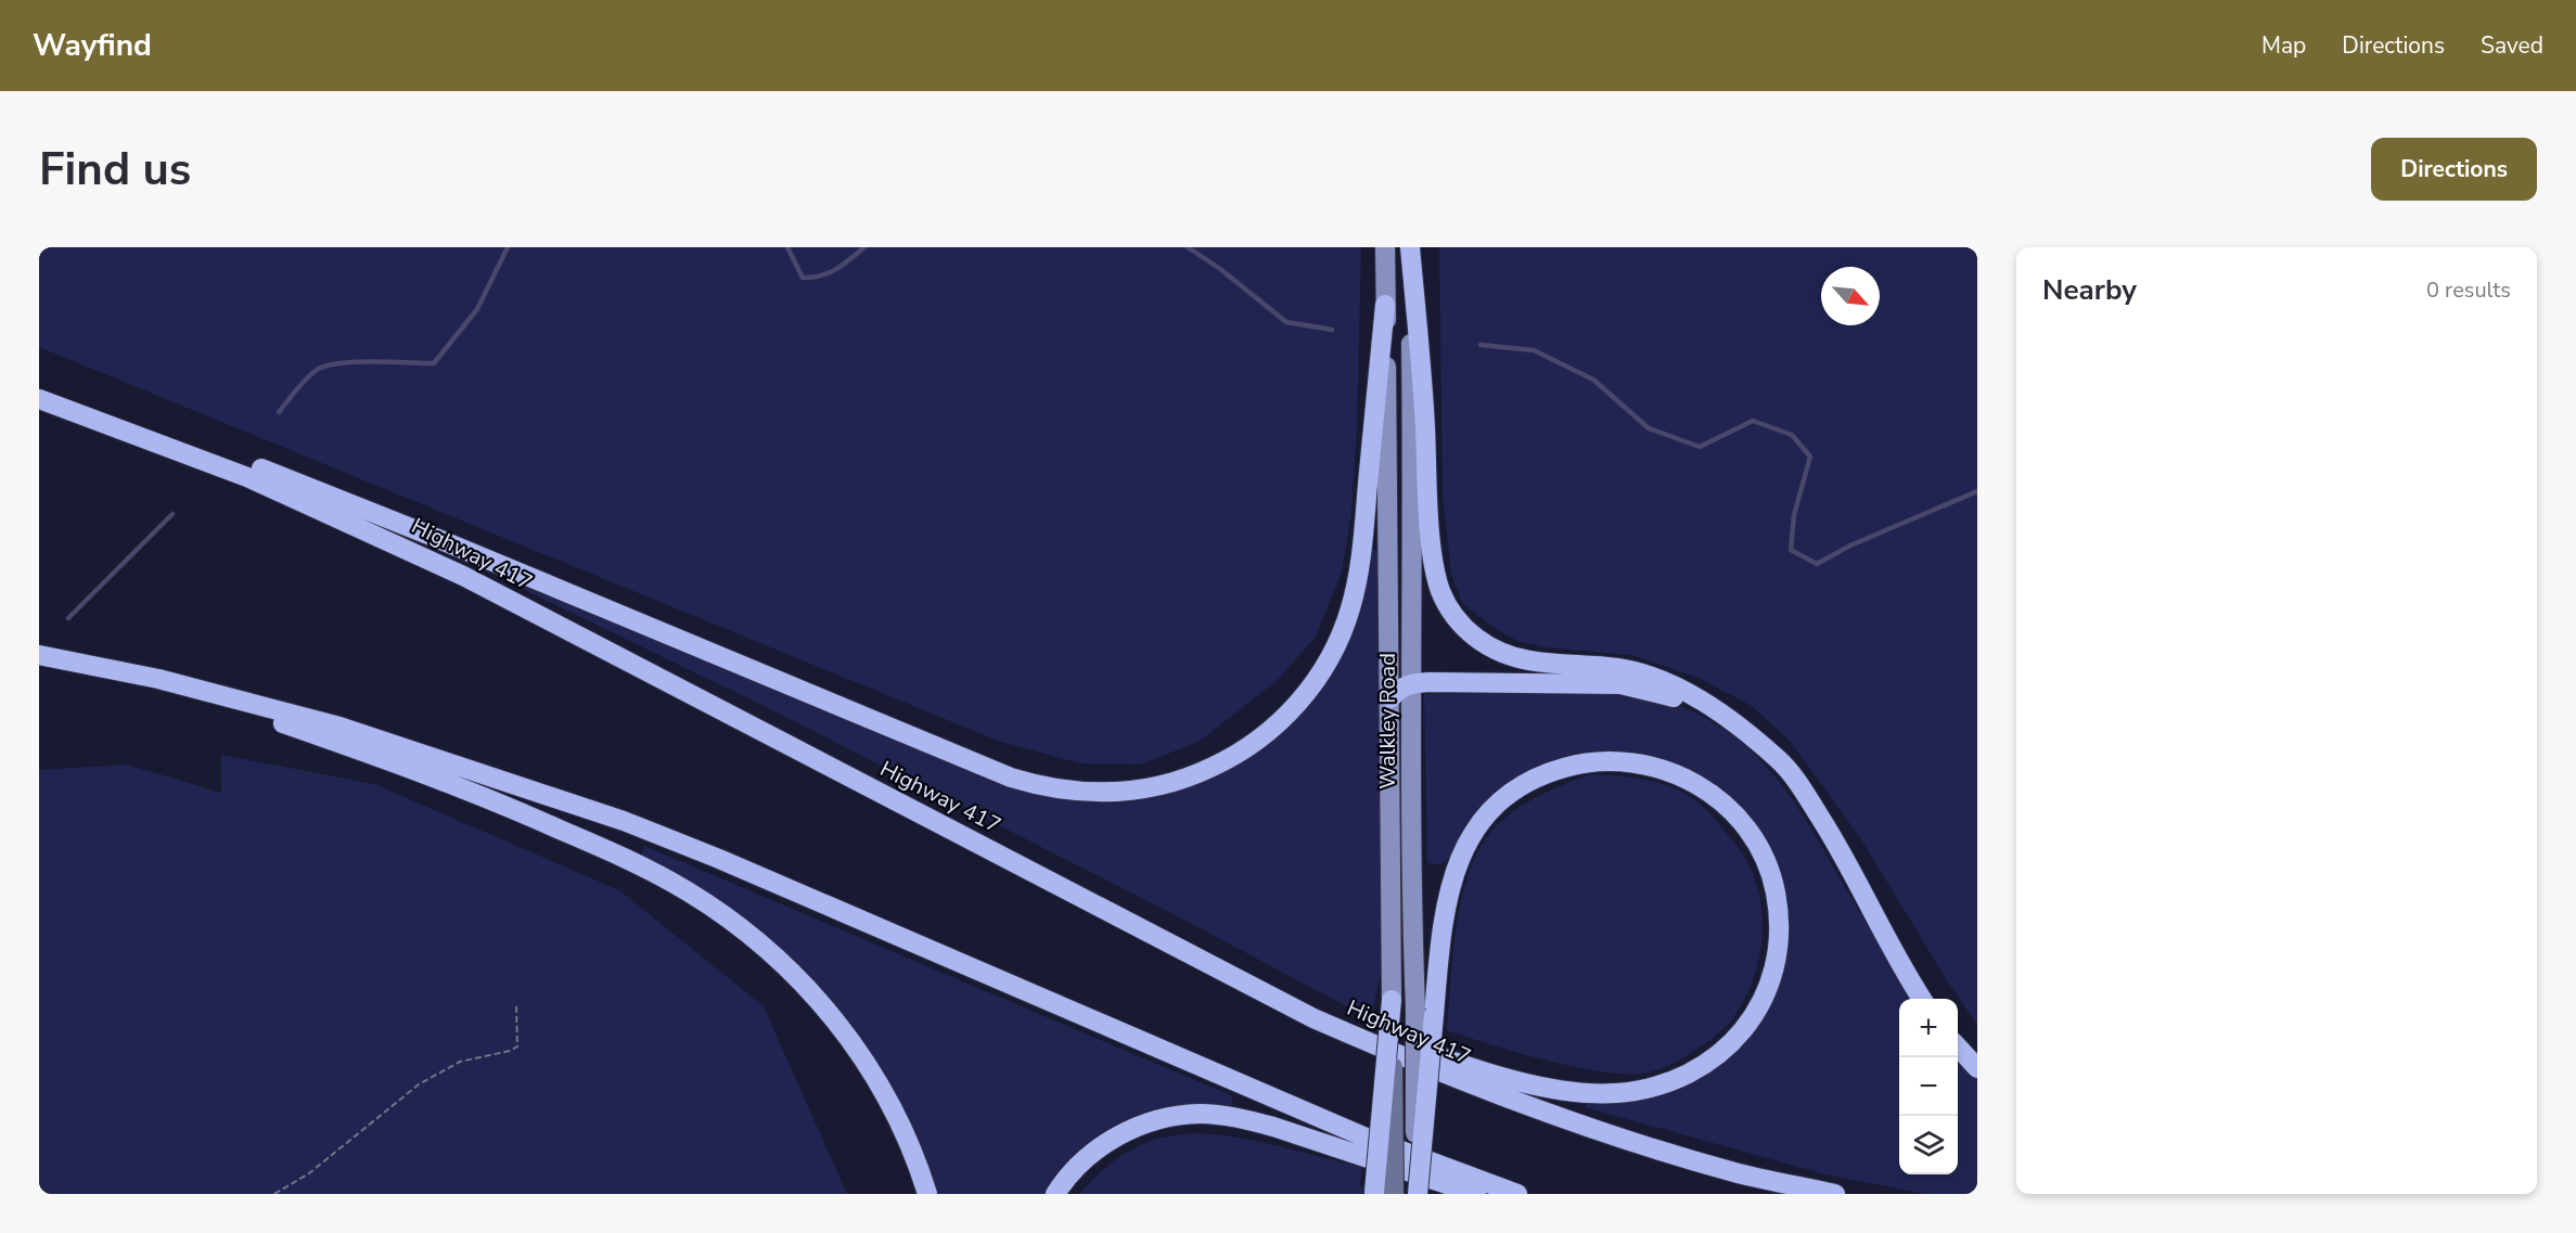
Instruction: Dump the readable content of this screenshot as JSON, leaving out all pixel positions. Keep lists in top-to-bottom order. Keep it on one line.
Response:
{"streets":{"highway":["Highway 417"],"main road":["Walkley Road"]},"north":"bottom right","page":{"header":"Wayfind","nav":["Map","Directions","Saved"],"buttons":"Directions","title":"Find us","heading":["Nearby","0 results"],"map_buttons":["+","−"]}}
